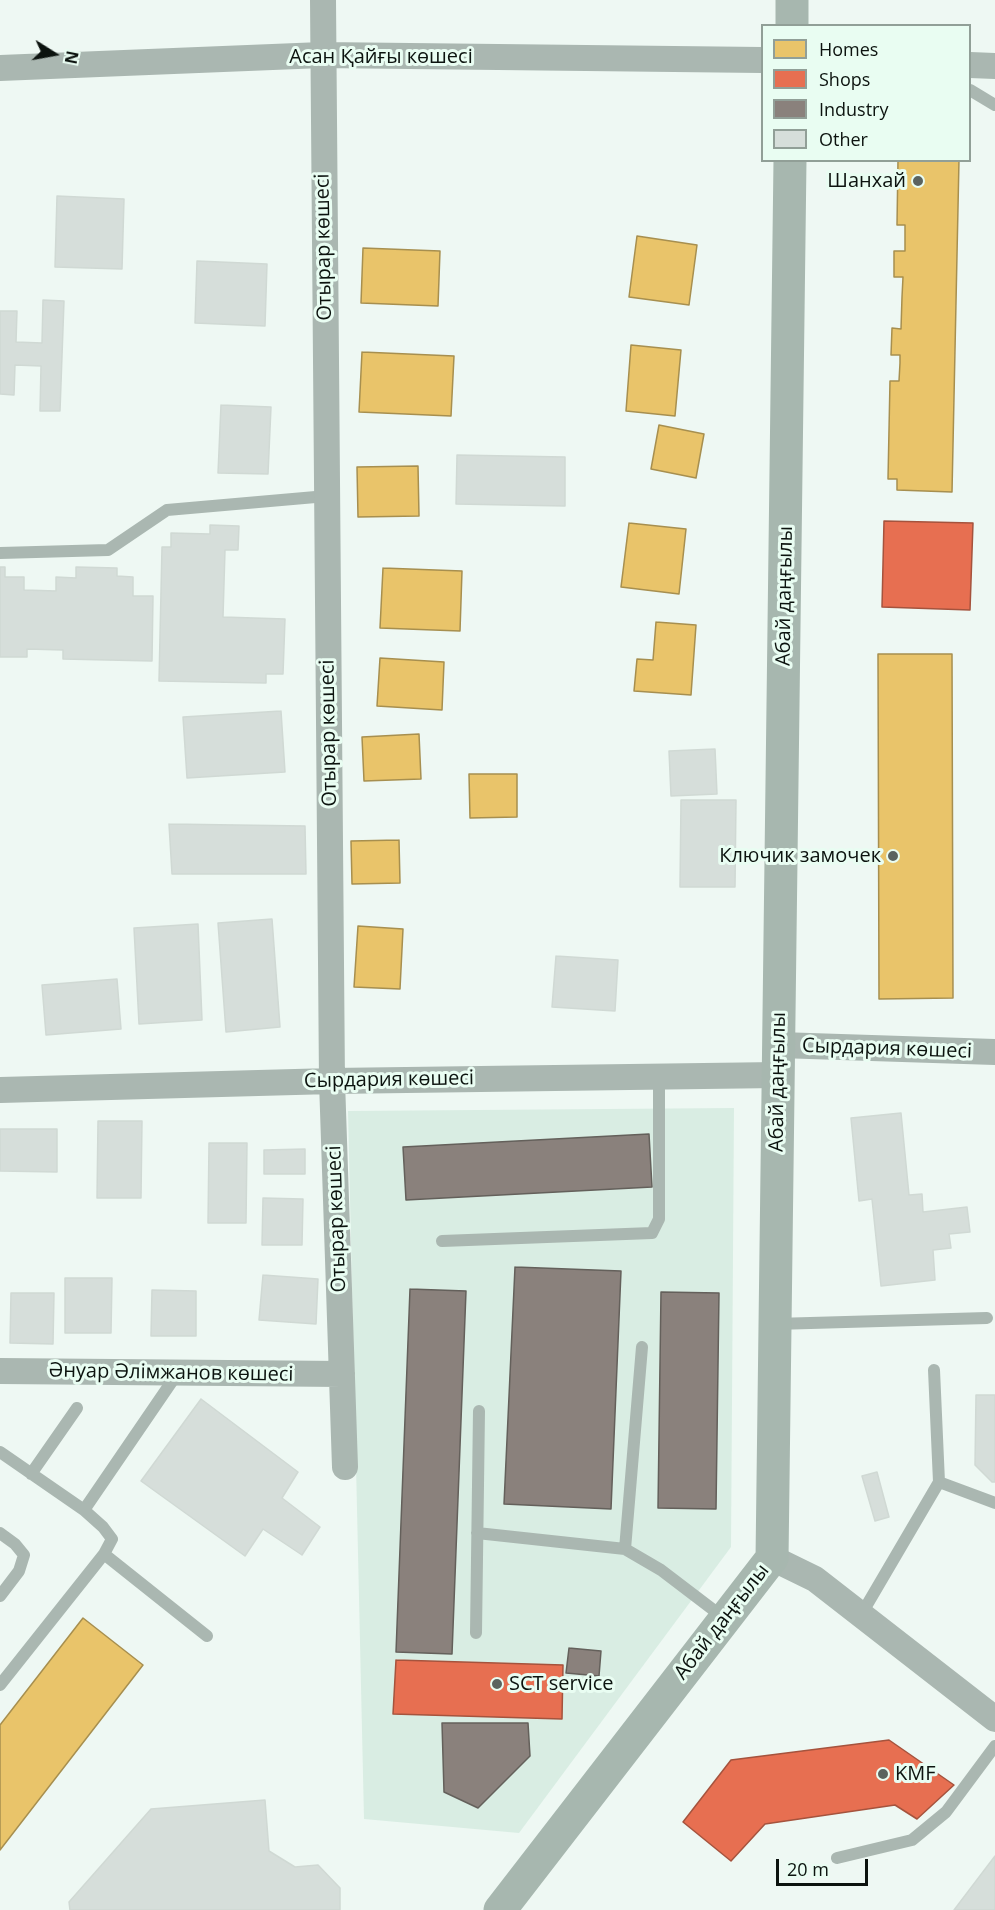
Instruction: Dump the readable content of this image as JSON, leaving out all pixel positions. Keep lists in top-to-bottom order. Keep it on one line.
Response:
{"streets":{"street":["Асан Қайғы көшесі","Отырар көшесі","Абай даңғылы","Сырдария көшесі","Әнуар Әлімжанов көшесі"]},"crossings":[["Асан Қайғы көшесі","Отырар көшесі"],["Отырар көшесі","Сырдария көшесі"],["Отырар көшесі","Әнуар Әлімжанов көшесі"],["Абай даңғылы","Сырдария көшесі"]],"places":["Шанхай","Ключик замочек","SCT service","KMF"],"legend":["Homes","Shops","Industry","Other"],"scale_bar":"20 m","north":"right"}
